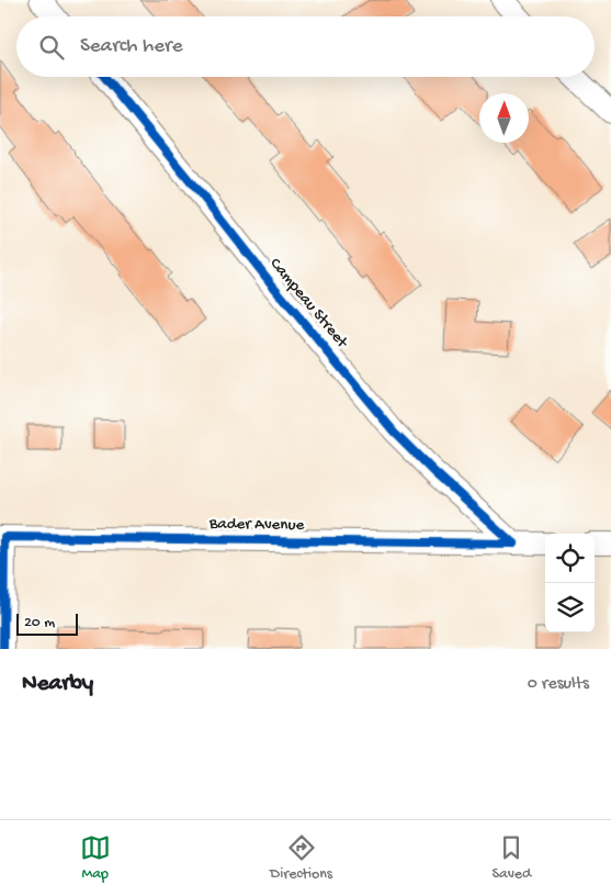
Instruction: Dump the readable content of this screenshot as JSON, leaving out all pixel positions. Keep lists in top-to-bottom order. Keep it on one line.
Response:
{"streets":{"street":["Campeau Street","Bader Avenue"]},"crossings":[["Campeau Street","Bader Avenue"]],"scale_bar":"20 m","north":"top","page":{"search":"Search here","scale":"20 m","heading":["Nearby","0 results"],"nav":["Map","Directions","Saved"]}}
